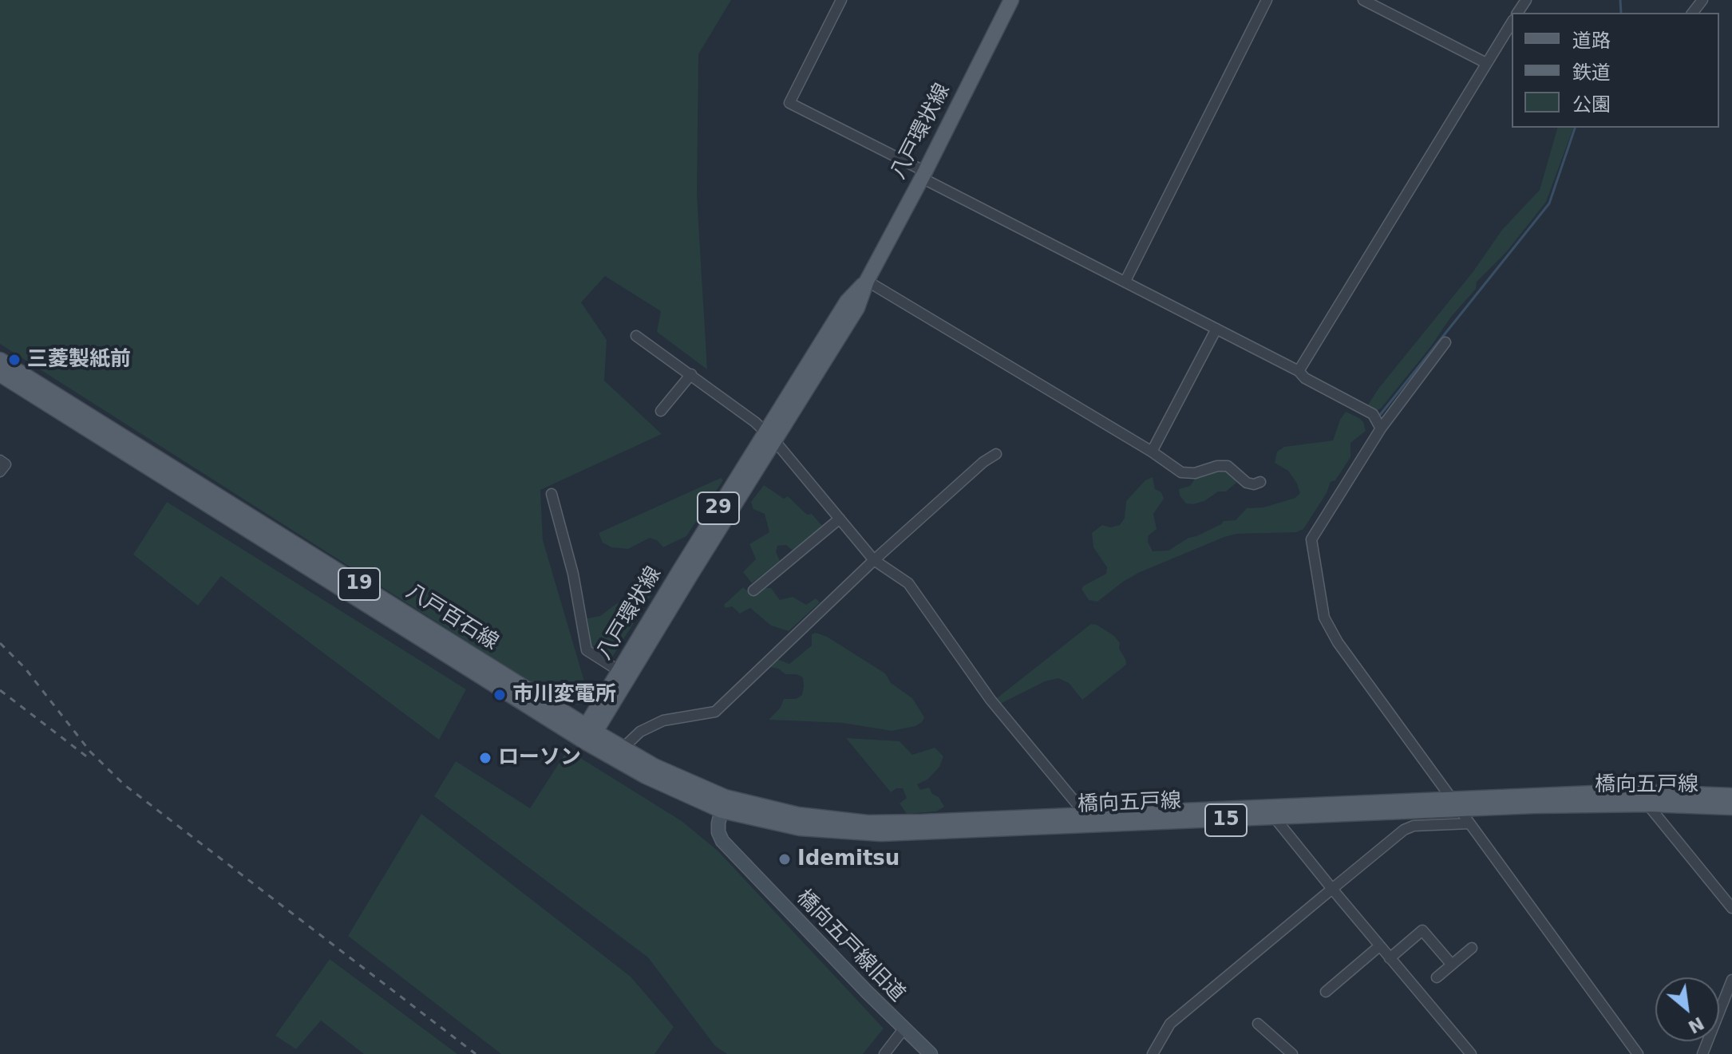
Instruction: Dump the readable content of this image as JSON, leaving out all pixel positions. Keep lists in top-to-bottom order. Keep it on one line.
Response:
{"streets":{"main road":["八戸環状線","29","19","八戸百石線","橋向五戸線","15"],"street":["橋向五戸線旧道"]},"crossings":[["八戸環状線","八戸百石線"],["八戸百石線","橋向五戸線"],["八戸百石線","橋向五戸線旧道"],["橋向五戸線","橋向五戸線旧道"]],"places":["三菱製紙前","市川変電所","ローソン","Idemitsu"],"legend":["道路","鉄道","公園"],"north":"bottom right"}
